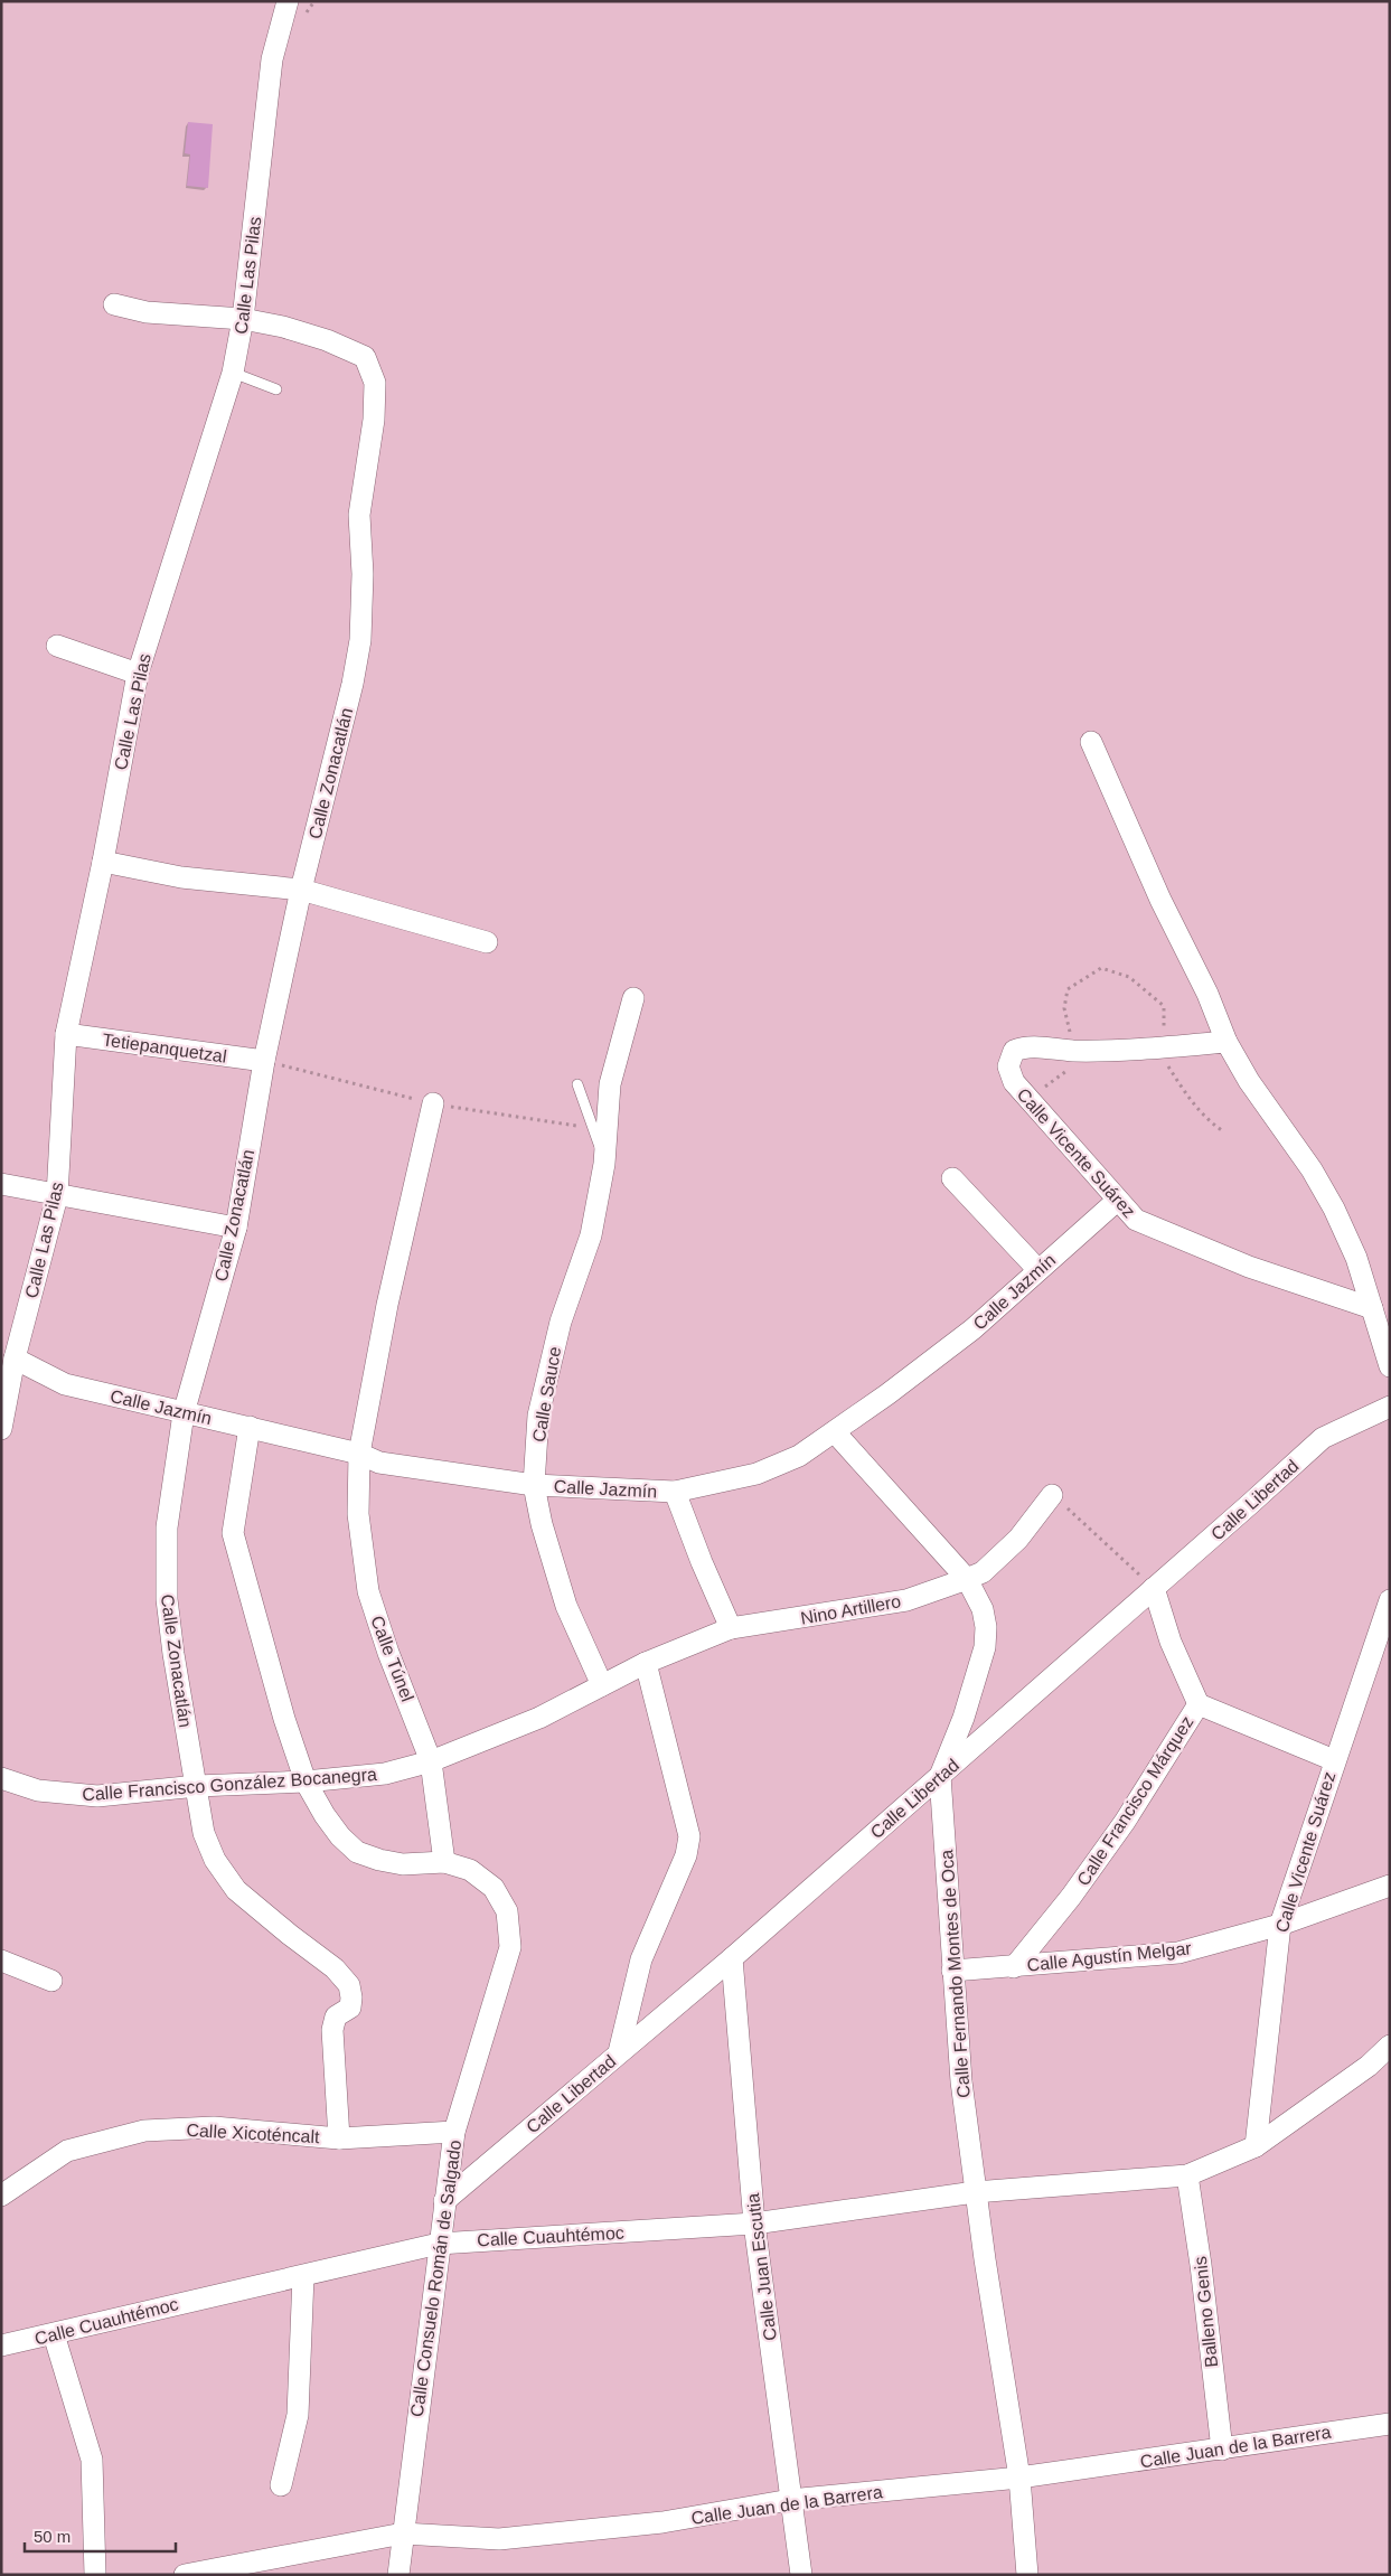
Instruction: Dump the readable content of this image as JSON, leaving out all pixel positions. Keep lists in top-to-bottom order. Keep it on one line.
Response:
{"streets":{"street":["Calle Las Pilas","Calle Zonacatlán","Tetiepanquetzal","Calle Vicente Suárez","Calle Jazmín","Calle Sauce","Calle Libertad","Nino Artillero","Calle Túnel","Calle Francisco González Bocanegra","Calle Francisco Márquez","Calle Agustín Melgar","Calle Fernando Montes de Oca","Calle Xicoténcalt","Calle Cuauhtémoc","Calle Juan Escutia","Calle Consuelo Román de Salgado","Balleno Genis","Calle Juan de la Barrera"]},"crossings":[["Calle Las Pilas","Calle Zonacatlán"],["Calle Las Pilas","Tetiepanquetzal"],["Calle Las Pilas","Calle Jazmín"],["Calle Zonacatlán","Tetiepanquetzal"],["Calle Zonacatlán","Calle Jazmín"],["Calle Zonacatlán","Calle Francisco González Bocanegra"],["Calle Zonacatlán","Calle Xicoténcalt"],["Calle Vicente Suárez","Calle Jazmín"],["Calle Vicente Suárez","Calle Agustín Melgar"],["Calle Vicente Suárez","Calle Cuauhtémoc"],["Calle Jazmín","Calle Sauce"],["Calle Jazmín","Calle Túnel"],["Calle Jazmín","Calle Fernando Montes de Oca"],["Calle Jazmín","Calle Consuelo Román de Salgado"],["Calle Sauce","Calle Francisco González Bocanegra"],["Calle Libertad","Calle Francisco Márquez"],["Calle Libertad","Calle Fernando Montes de Oca"],["Calle Libertad","Calle Juan Escutia"],["Calle Libertad","Calle Consuelo Román de Salgado"],["Nino Artillero","Calle Francisco González Bocanegra"],["Nino Artillero","Calle Fernando Montes de Oca"],["Calle Túnel","Calle Francisco González Bocanegra"],["Calle Túnel","Calle Consuelo Román de Salgado"],["Calle Francisco González Bocanegra","Calle Consuelo Román de Salgado"],["Calle Francisco Márquez","Calle Agustín Melgar"],["Calle Agustín Melgar","Calle Fernando Montes de Oca"],["Calle Fernando Montes de Oca","Calle Cuauhtémoc"],["Calle Fernando Montes de Oca","Calle Juan de la Barrera"],["Calle Xicoténcalt","Calle Consuelo Román de Salgado"],["Calle Cuauhtémoc","Calle Juan Escutia"],["Calle Cuauhtémoc","Calle Consuelo Román de Salgado"],["Calle Cuauhtémoc","Balleno Genis"],["Calle Juan Escutia","Calle Juan de la Barrera"],["Calle Consuelo Román de Salgado","Calle Juan de la Barrera"],["Balleno Genis","Calle Juan de la Barrera"]],"scale_bar":"50 m"}
